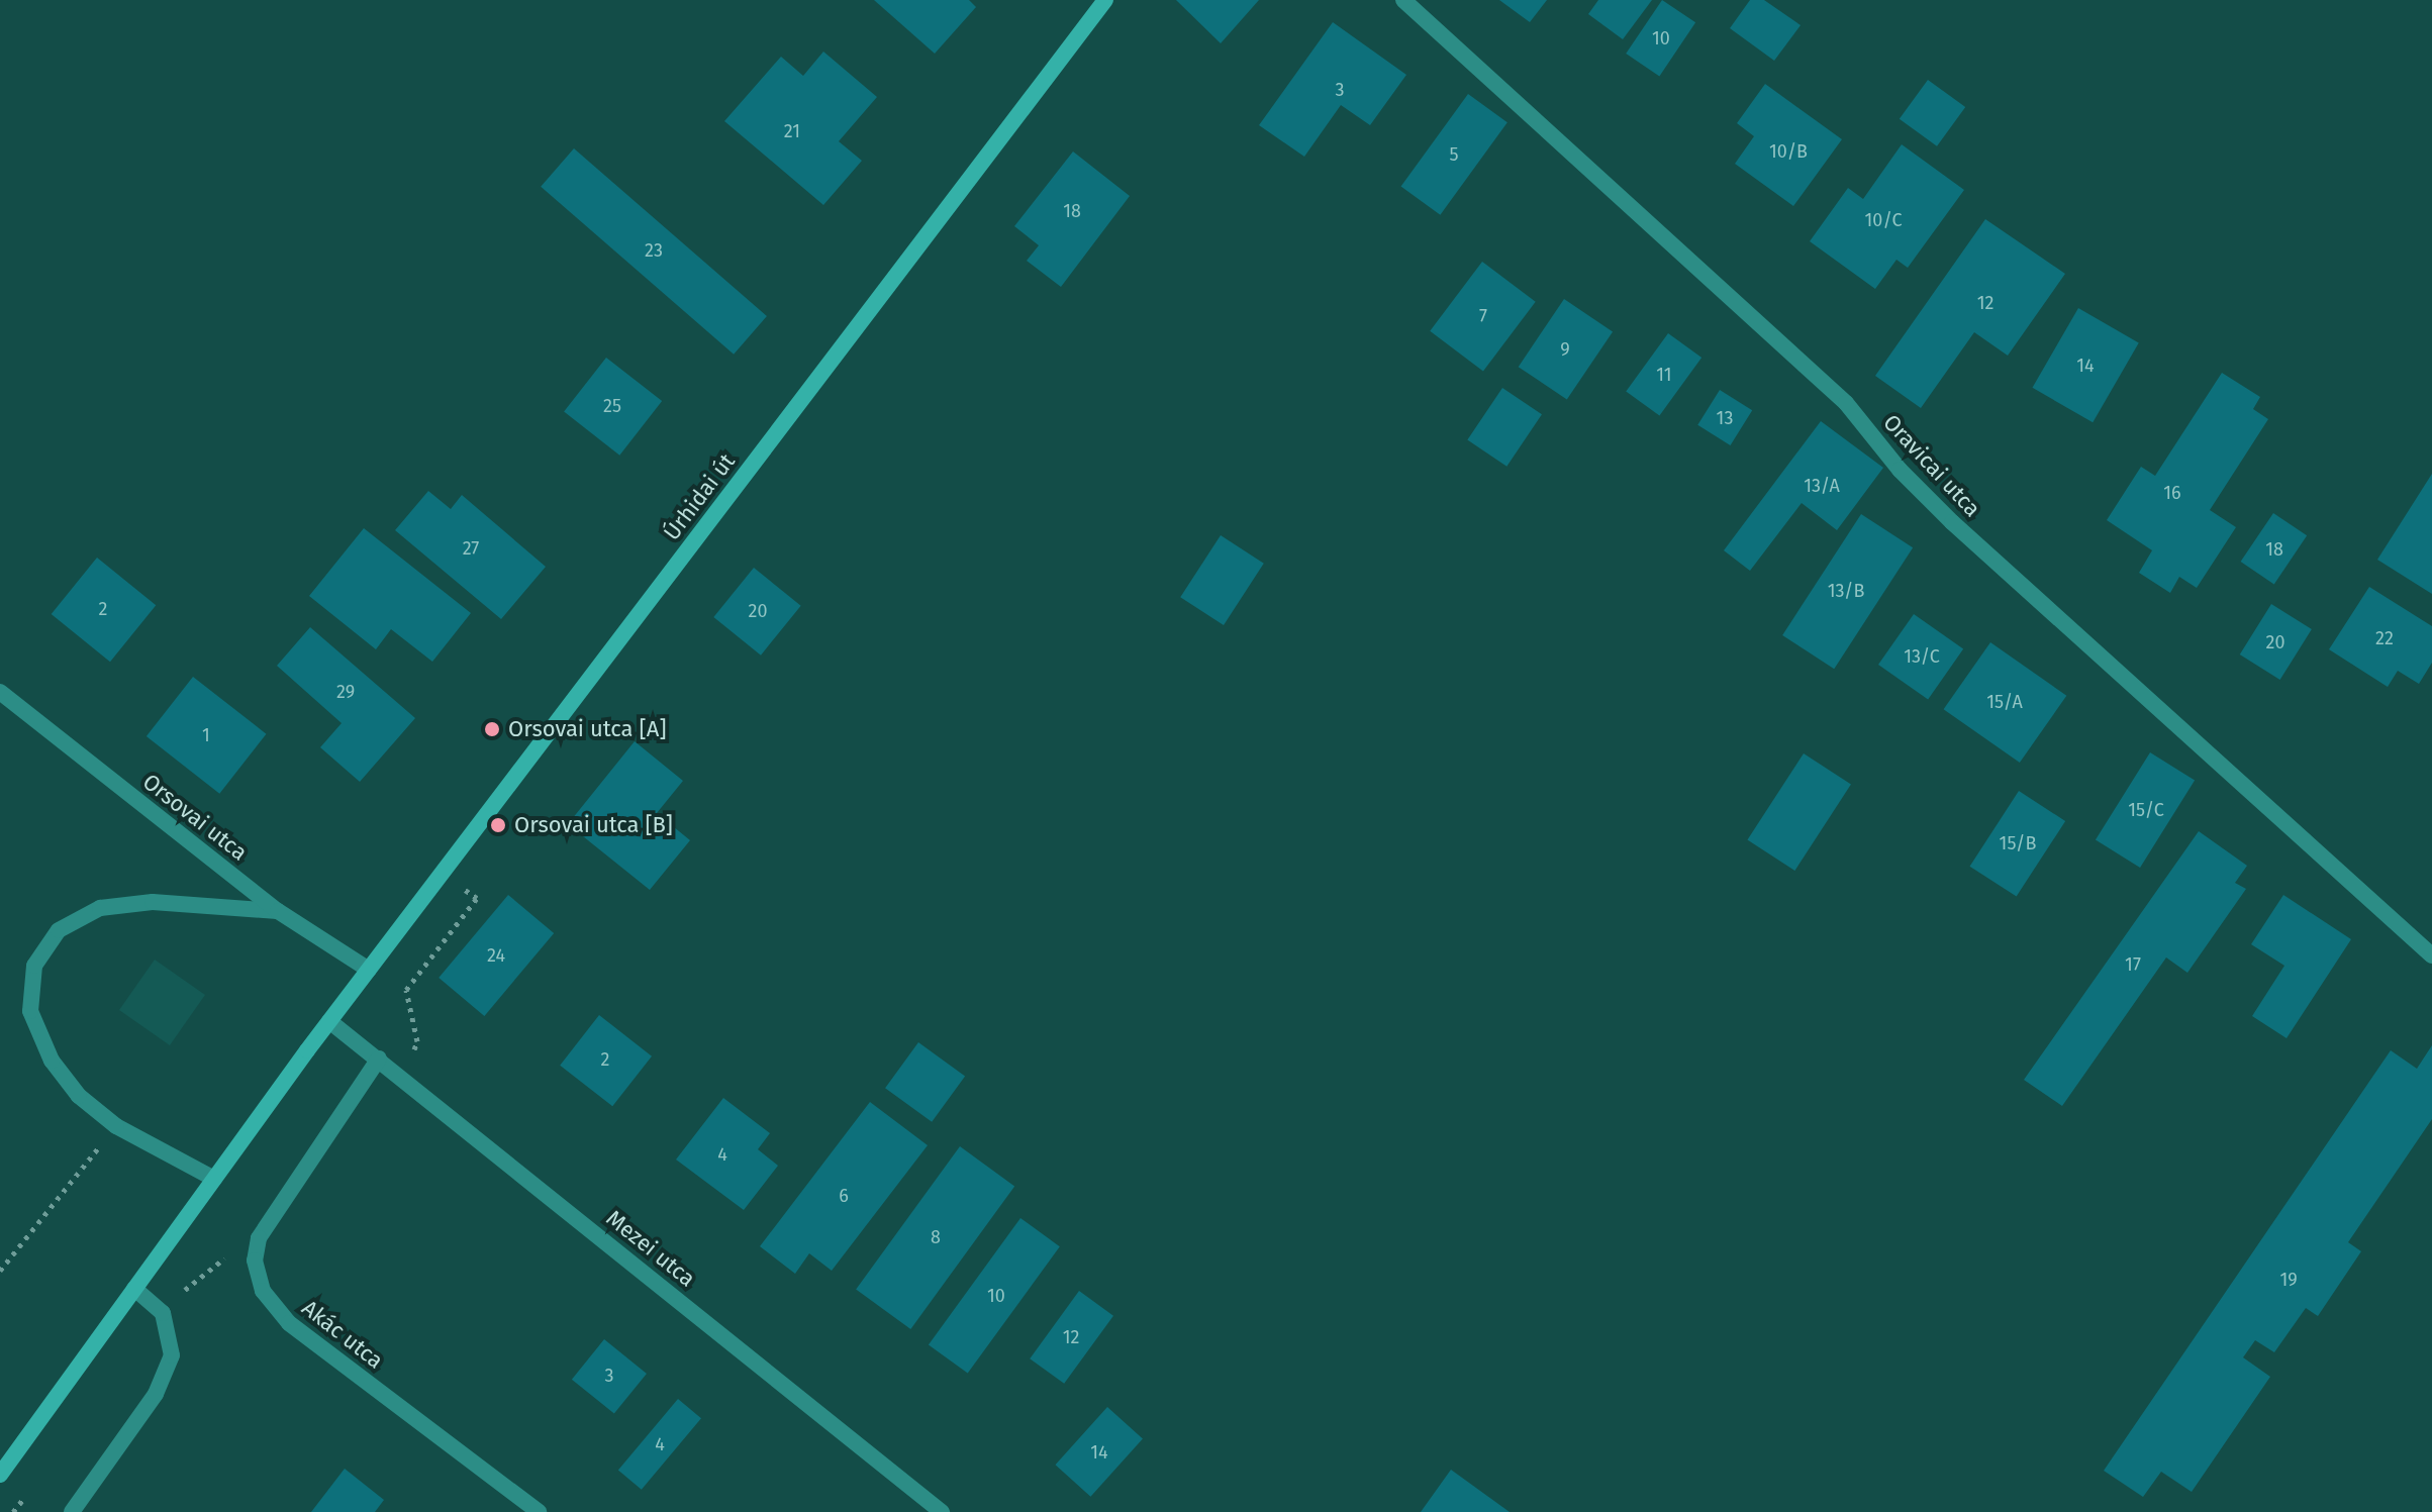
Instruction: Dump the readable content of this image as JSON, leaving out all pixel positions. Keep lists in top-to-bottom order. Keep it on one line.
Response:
{"streets":{"main road":["Úrhidai út"],"street":["Oravicai utca","Orsovai utca","Mezei utca","Akác utca"]},"crossings":[["Úrhidai út","Orsovai utca"],["Úrhidai út","Mezei utca"],["Mezei utca","Akác utca"]],"places":["Orsovai utca [A]","Orsovai utca [B]"],"house_numbers":["10","3","21","10/B","5","18","10/C","23","12","7","9","14","11","25","13","13/A","16","27","18","13/B","2","20","22","20","13/C","29","15/A","1","15/C","15/B","24","17","2","4","6","8","19","10","12","3","4","14"]}
